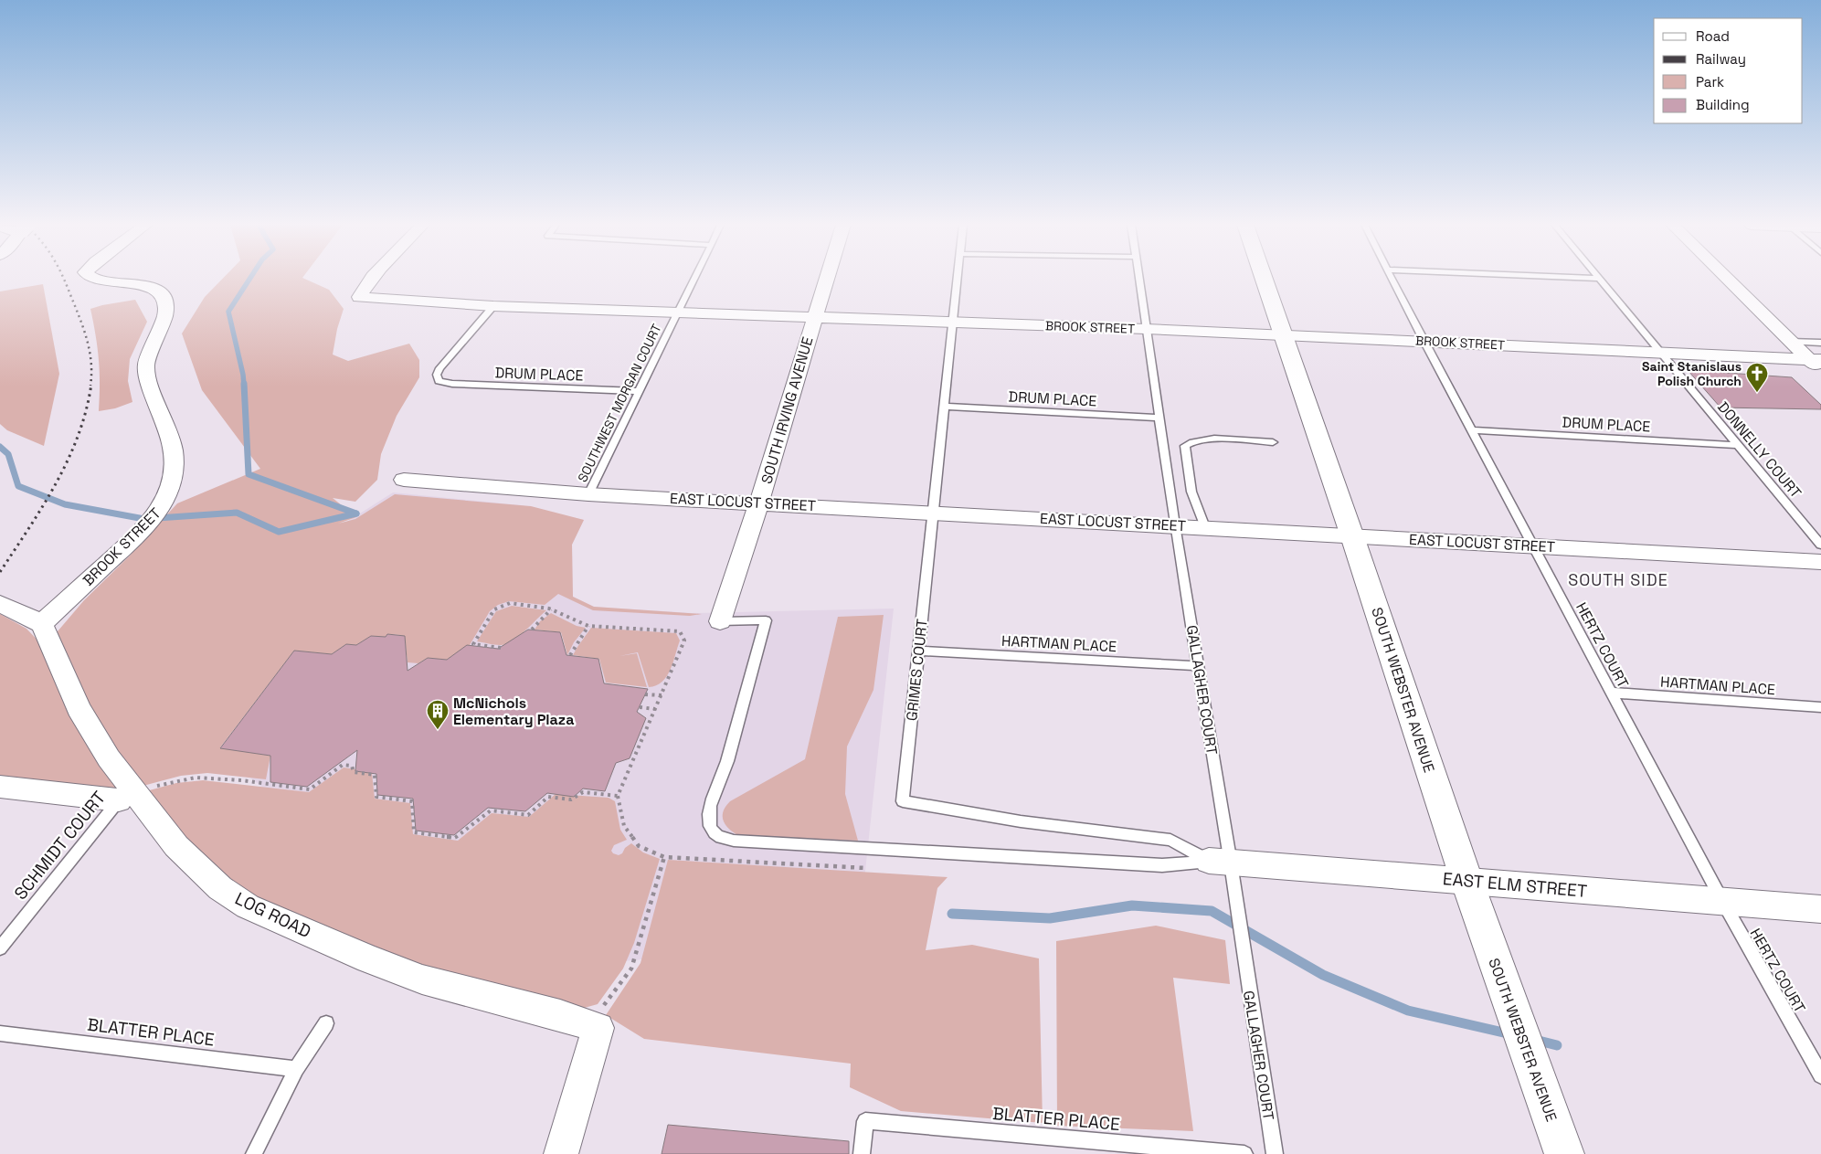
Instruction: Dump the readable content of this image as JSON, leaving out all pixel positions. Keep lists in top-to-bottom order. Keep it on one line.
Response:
{"streets":{"street":["BROOK STREET","SOUTH IRVING AVENUE","EAST LOCUST STREET","SOUTH WEBSTER AVENUE","EAST ELM STREET","LOG ROAD"],"lane":["DRUM PLACE","SOUTHWEST MORGAN COURT","DONNELLY COURT","HARTMAN PLACE","HERTZ COURT","GRIMES COURT","GALLAGHER COURT","SCHMIDT COURT","BLATTER PLACE"]},"crossings":[["BROOK STREET","DRUM PLACE"],["BROOK STREET","SOUTHWEST MORGAN COURT"],["BROOK STREET","SOUTH IRVING AVENUE"],["BROOK STREET","DONNELLY COURT"],["BROOK STREET","HERTZ COURT"],["BROOK STREET","GRIMES COURT"],["BROOK STREET","GALLAGHER COURT"],["BROOK STREET","SOUTH WEBSTER AVENUE"],["BROOK STREET","LOG ROAD"],["DRUM PLACE","SOUTHWEST MORGAN COURT"],["DRUM PLACE","DONNELLY COURT"],["DRUM PLACE","HERTZ COURT"],["DRUM PLACE","GRIMES COURT"],["DRUM PLACE","GALLAGHER COURT"],["SOUTHWEST MORGAN COURT","EAST LOCUST STREET"],["SOUTH IRVING AVENUE","EAST LOCUST STREET"],["EAST LOCUST STREET","HERTZ COURT"],["EAST LOCUST STREET","GRIMES COURT"],["EAST LOCUST STREET","GALLAGHER COURT"],["EAST LOCUST STREET","SOUTH WEBSTER AVENUE"],["HARTMAN PLACE","HERTZ COURT"],["HARTMAN PLACE","GRIMES COURT"],["HARTMAN PLACE","GALLAGHER COURT"],["HERTZ COURT","EAST ELM STREET"],["GRIMES COURT","GALLAGHER COURT"],["GRIMES COURT","EAST ELM STREET"],["GALLAGHER COURT","EAST ELM STREET"],["SOUTH WEBSTER AVENUE","EAST ELM STREET"],["SCHMIDT COURT","LOG ROAD"]],"districts":["SOUTH SIDE"],"places":{"church":["Saint Stanislaus Polish Church"],"building":["McNichols Elementary Plaza"]},"legend":["Road","Railway","Park","Building"]}
